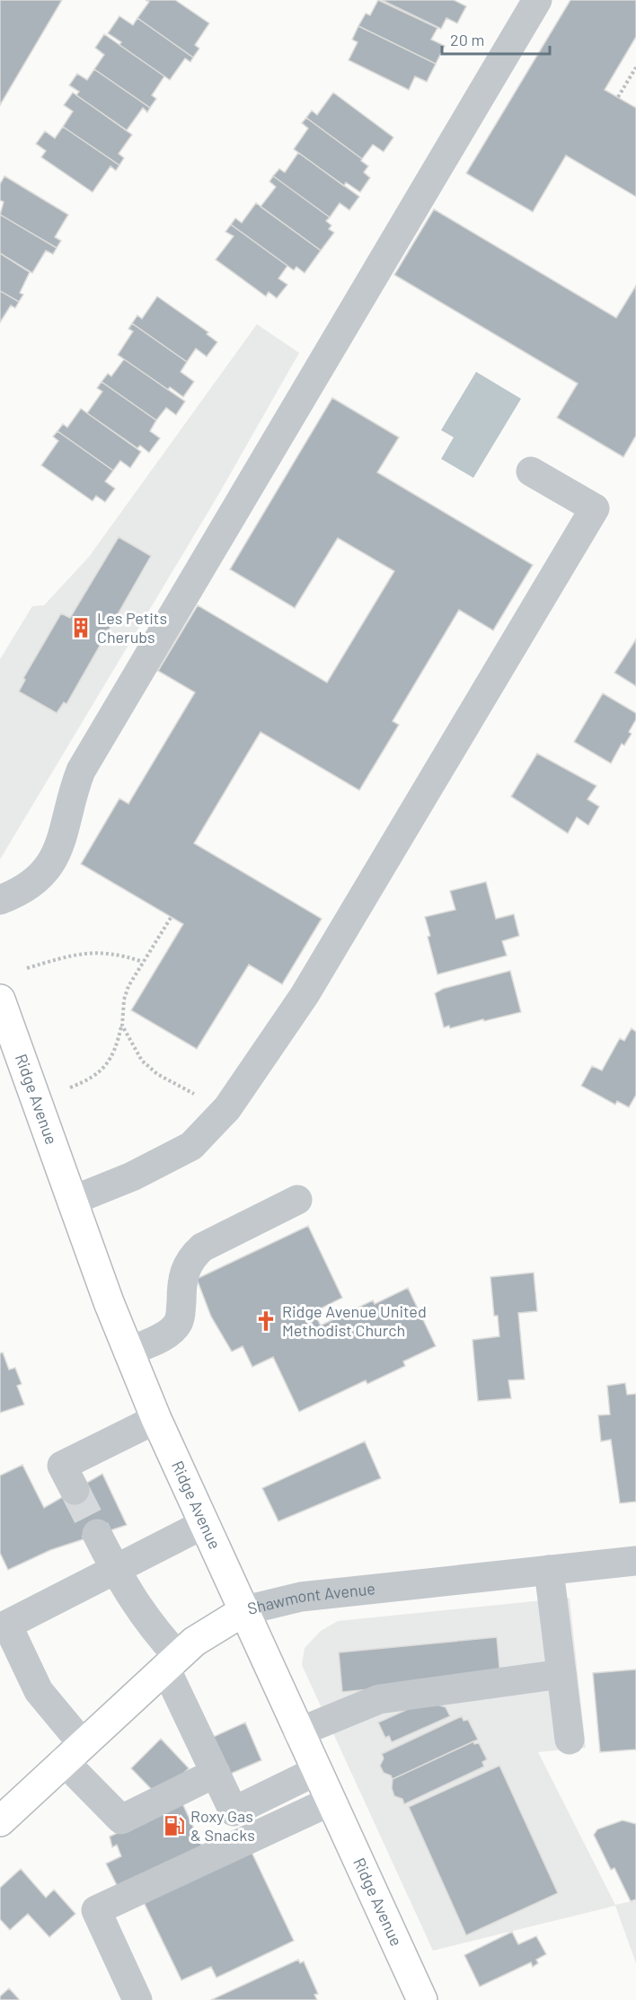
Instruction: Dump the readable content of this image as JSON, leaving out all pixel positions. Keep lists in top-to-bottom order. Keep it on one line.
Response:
{"streets":{"main road":["Ridge Avenue","Shawmont Avenue"]},"crossings":[["Ridge Avenue","Shawmont Avenue"]],"places":{"building":["Les Petits Cherubs"],"church":["Ridge Avenue United Methodist Church"],"fuel station":["Roxy Gas & Snacks"]},"scale_bar":"20 m"}
